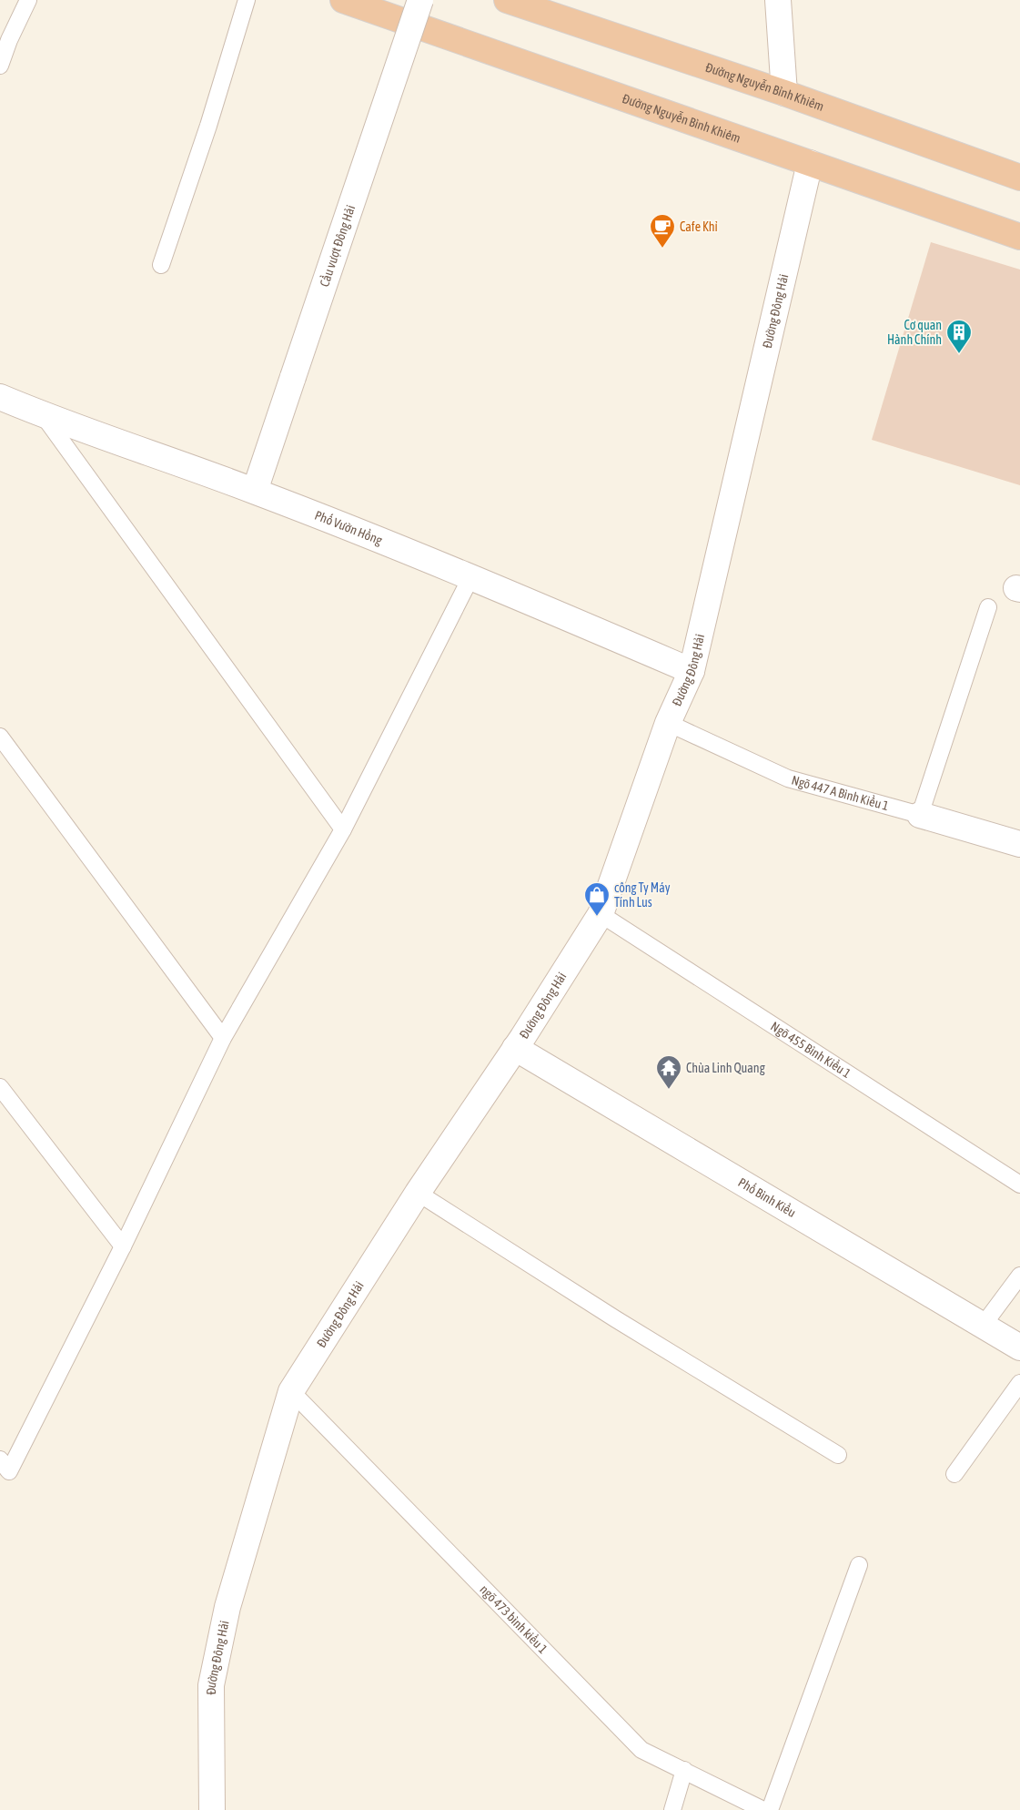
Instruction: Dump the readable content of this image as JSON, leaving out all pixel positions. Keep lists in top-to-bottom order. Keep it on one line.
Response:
{"streets":{"highway":["Đường Nguyễn Bỉnh Khiêm","Đường Nguyễn Bình Khiêm"],"street":["Cầu vượt Đông Hải","Đường Đông Hải","Phố Vườn Hồng","Ngõ 447 A Bình Kiều 1","Phố Bình Kiều"],"lane":["Ngõ 455 Bình Kiều 1","ngõ 473 bình kiều 1"]},"crossings":[["Đường Nguyễn Bình Khiêm","Đường Đông Hải"],["Cầu vượt Đông Hải","Phố Vườn Hồng"],["Đường Đông Hải","Phố Vườn Hồng"],["Đường Đông Hải","Ngõ 447 A Bình Kiều 1"],["Đường Đông Hải","Ngõ 455 Bình Kiều 1"],["Đường Đông Hải","Phố Bình Kiều"],["Đường Đông Hải","ngõ 473 bình kiều 1"]],"places":{"cafe":["Cafe Khỉ"],"building":["Cơ quan Hành Chính"],"shop":["công Ty Máy Tính Lus"],"temple":["Chùa Linh Quang"]}}
